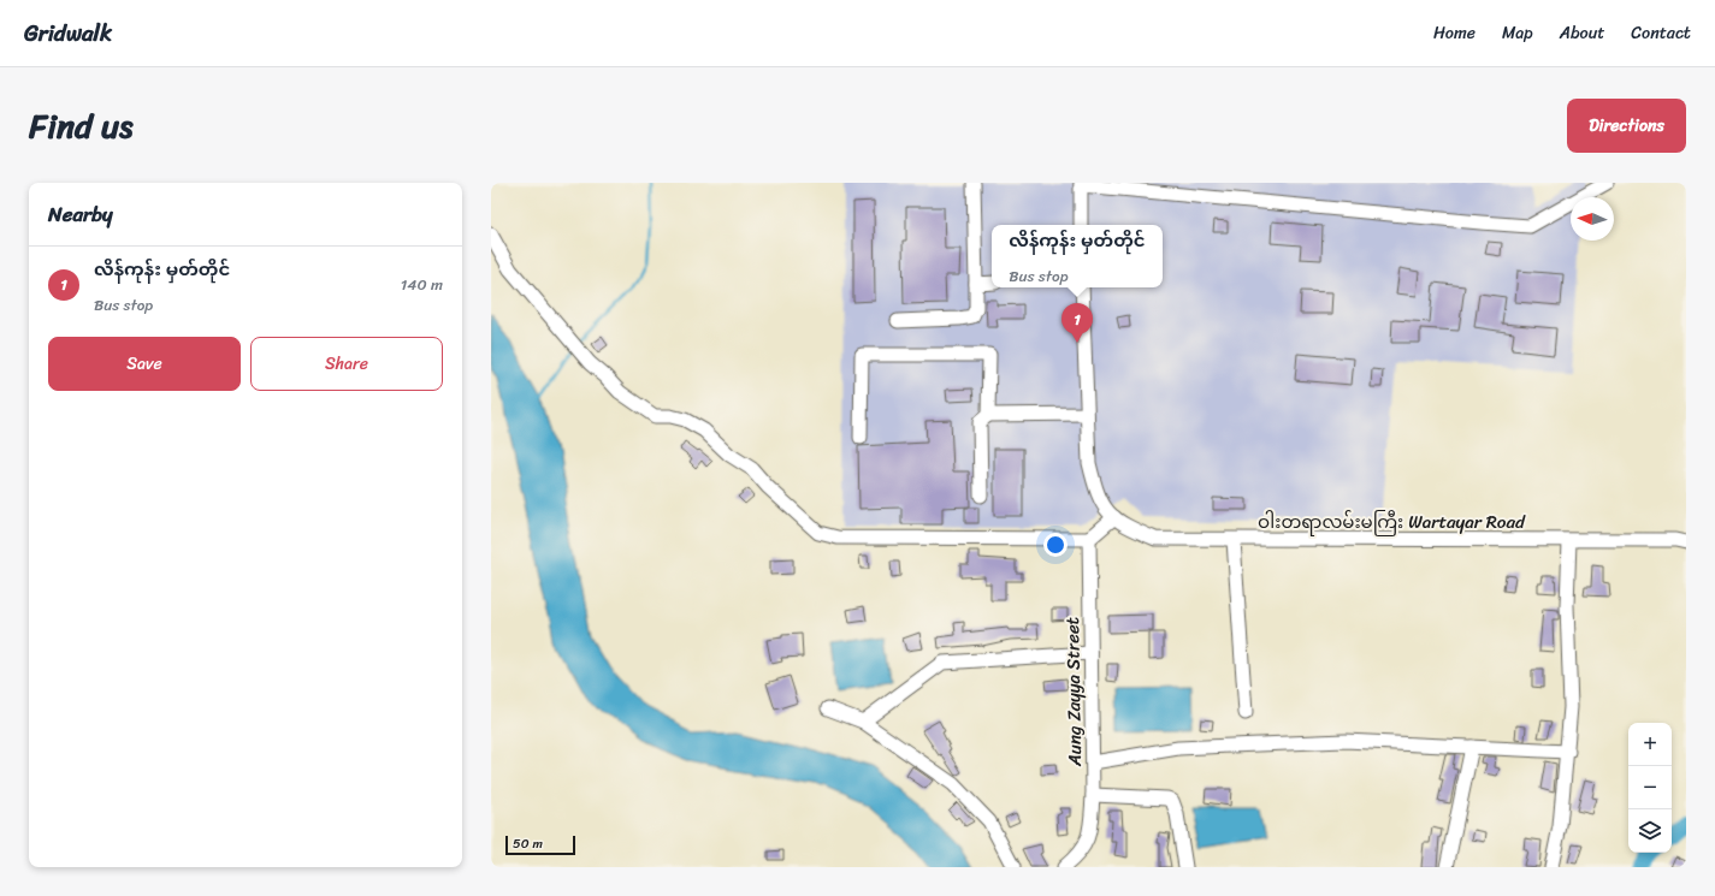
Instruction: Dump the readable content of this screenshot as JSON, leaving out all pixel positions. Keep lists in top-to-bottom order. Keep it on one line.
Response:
{"streets":{"street":["ဝါးတရာလမ်းမကြီး Wartayar Road","Aung Zayya Street"]},"scale_bar":"50 m","north":"left","page":{"header":"Gridwalk","nav":["Home","Map","About","Contact"],"title":"Find us","buttons":["Directions",["Save","Share"]],"heading":"Nearby","popup":["လိန်ကုန်း မှတ်တိုင်","Bus stop"],"list":[{"mark":"1","name":"လိန်ကုန်း မှတ်တိုင်","note":"Bus stop","value":"140 m"}],"pins":"1","map_buttons":["+","−"],"scale":"50 m"}}
